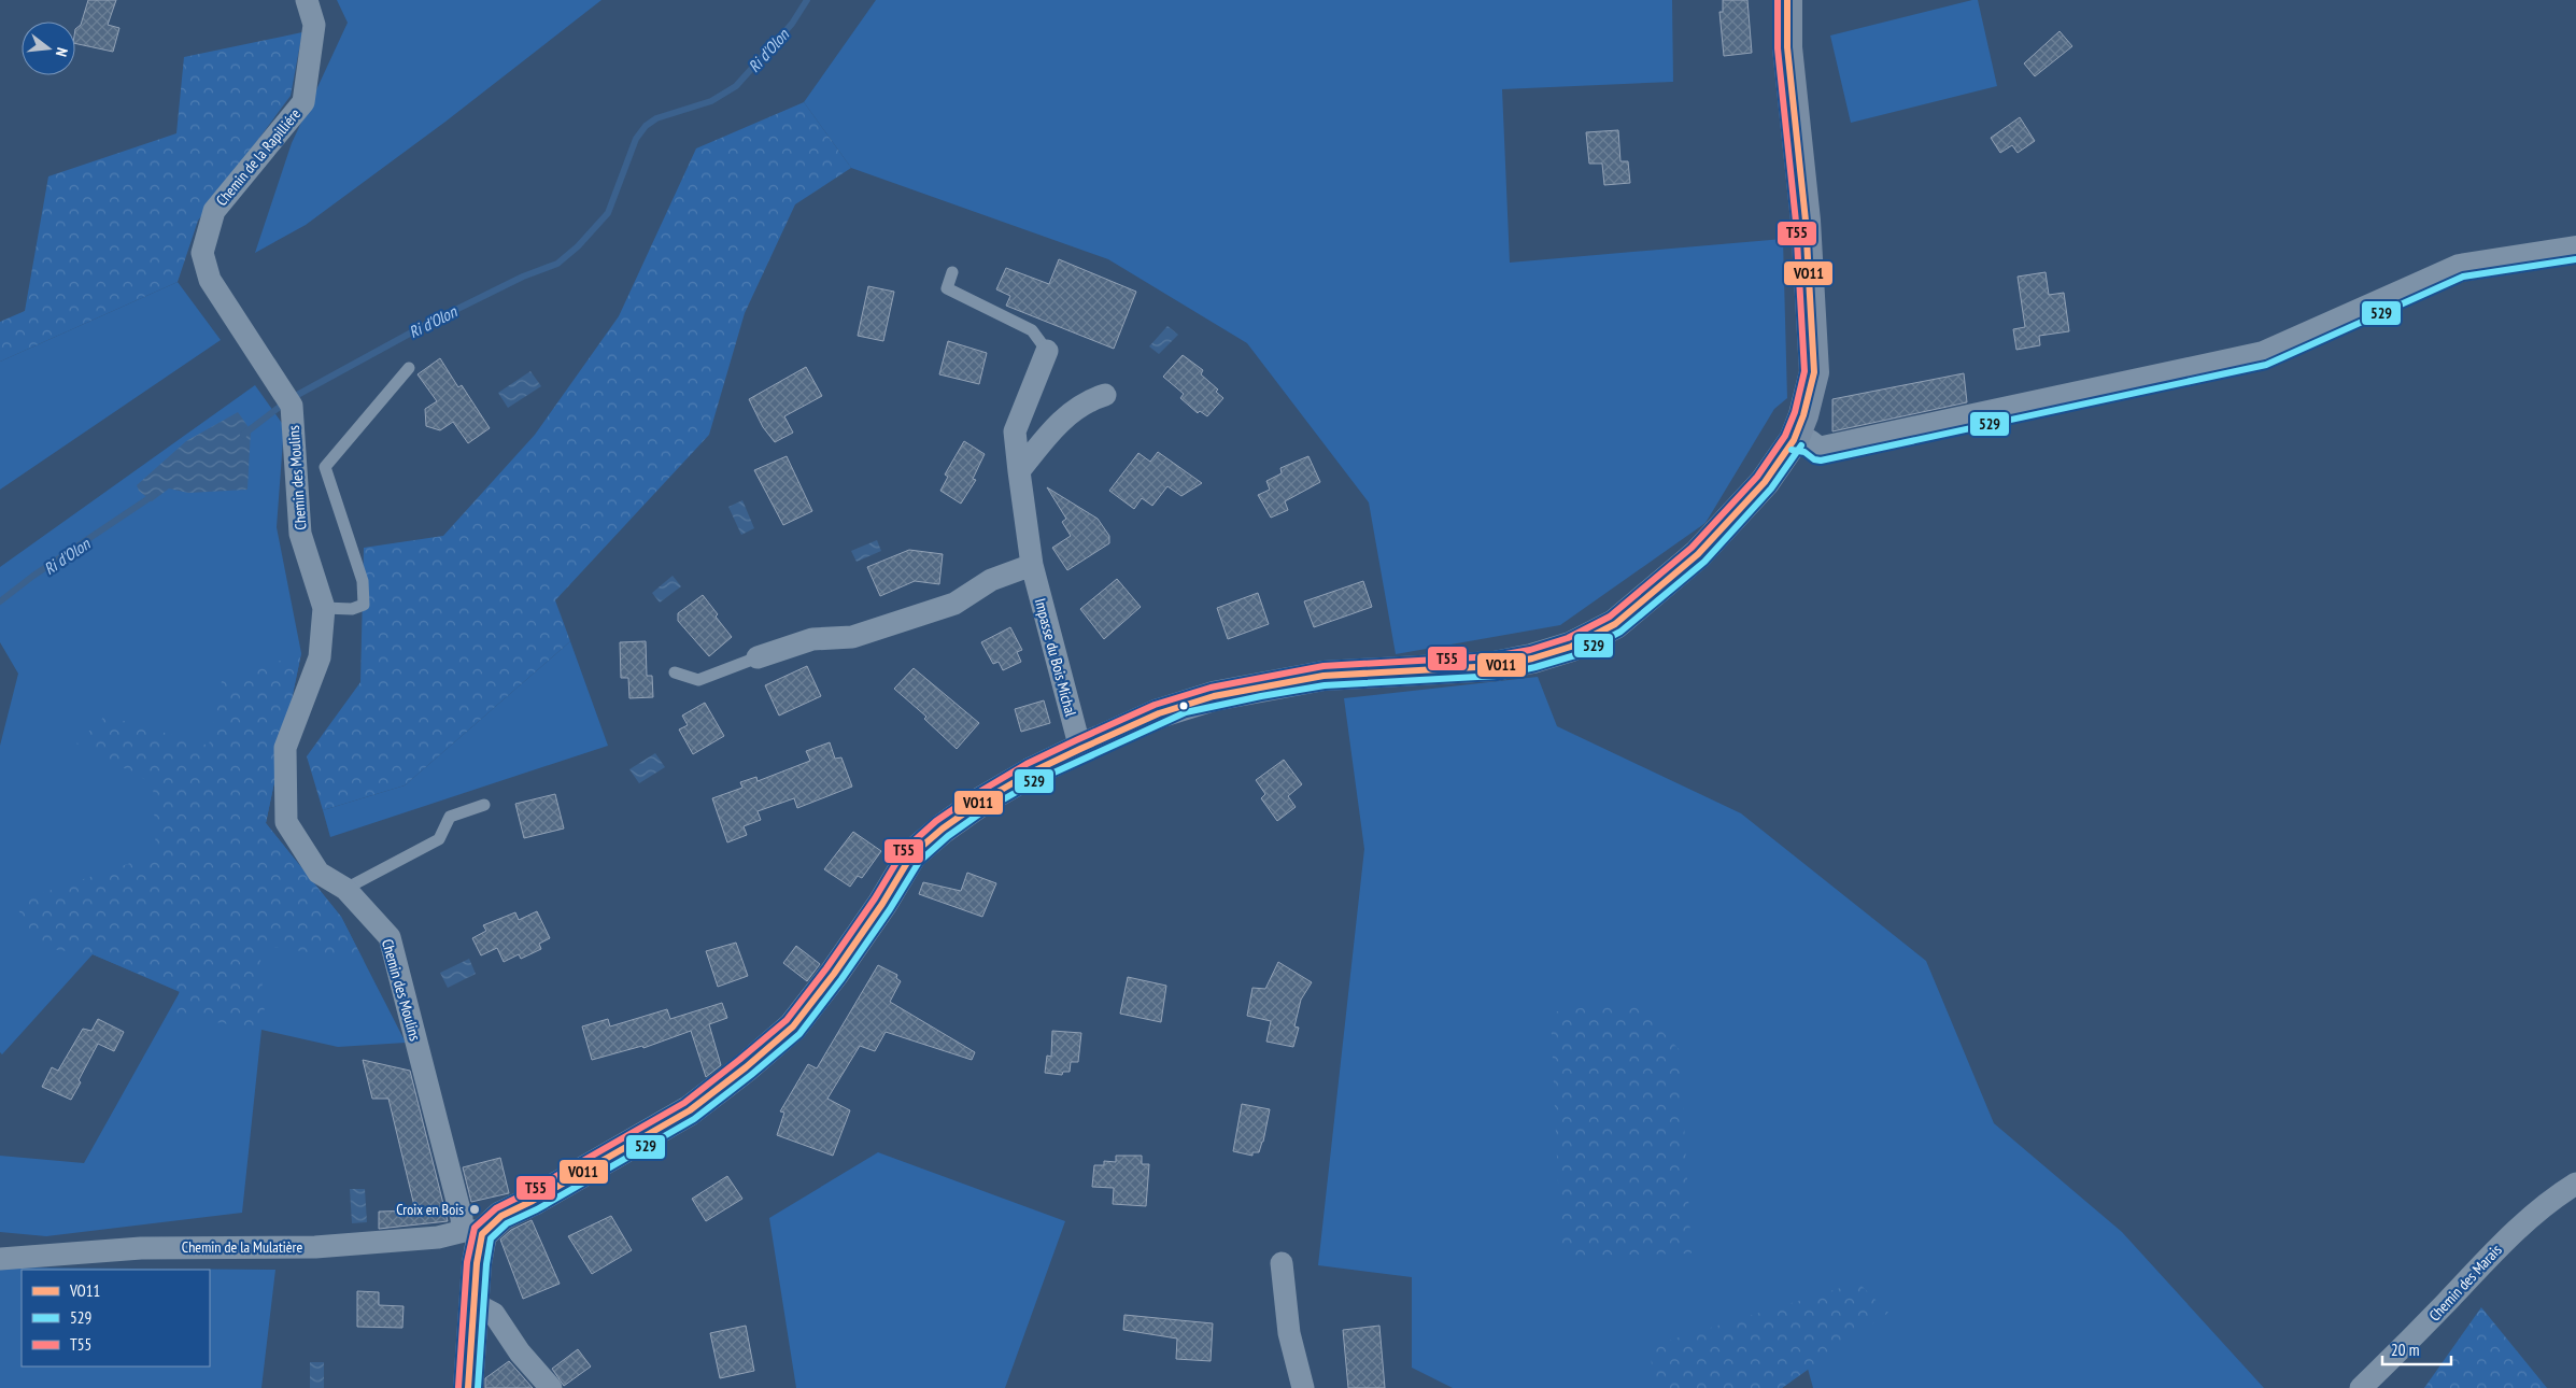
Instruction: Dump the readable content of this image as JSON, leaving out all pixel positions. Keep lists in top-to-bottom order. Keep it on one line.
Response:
{"streets":{"street":["Chemin de la Rapilliére","Chemin des Moulins","Impasse du Bois Michal","Chemin de la Mulatière","Chemin des Marais"]},"crossings":[["Chemin de la Rapilliére","Chemin des Moulins"],["Chemin des Moulins","Chemin de la Mulatière"]],"water":["Ri d'Olon"],"places":["Croix en Bois"],"lines":["transit line VO11","transit line T55","transit line 529"],"legend":["VO11","529","T55"],"scale_bar":"20 m","north":"right"}
